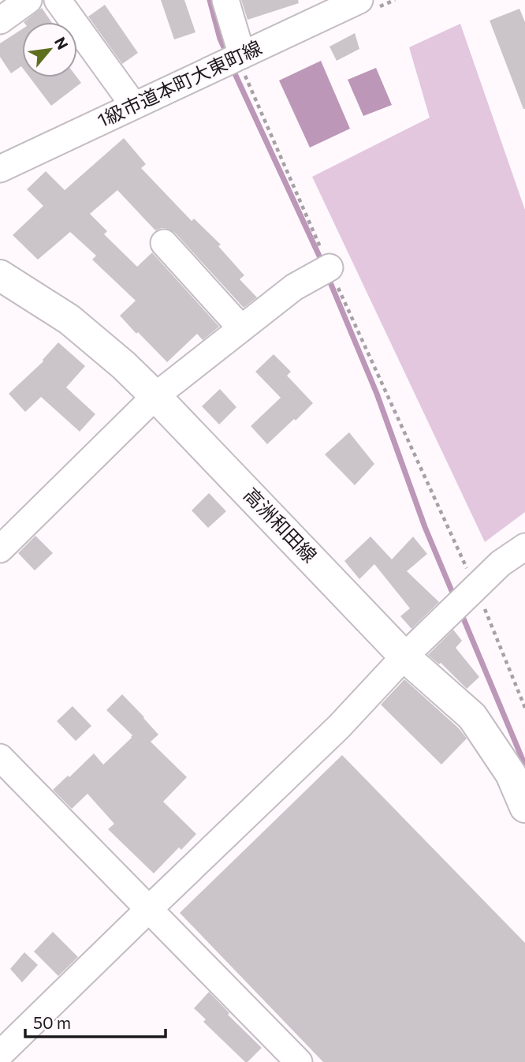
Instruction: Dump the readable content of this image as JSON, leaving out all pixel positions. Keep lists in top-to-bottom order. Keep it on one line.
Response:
{"streets":{"main road":["高洲和田線"],"street":["1級市道本町大東町線"]},"scale_bar":"50 m","north":"top right"}
